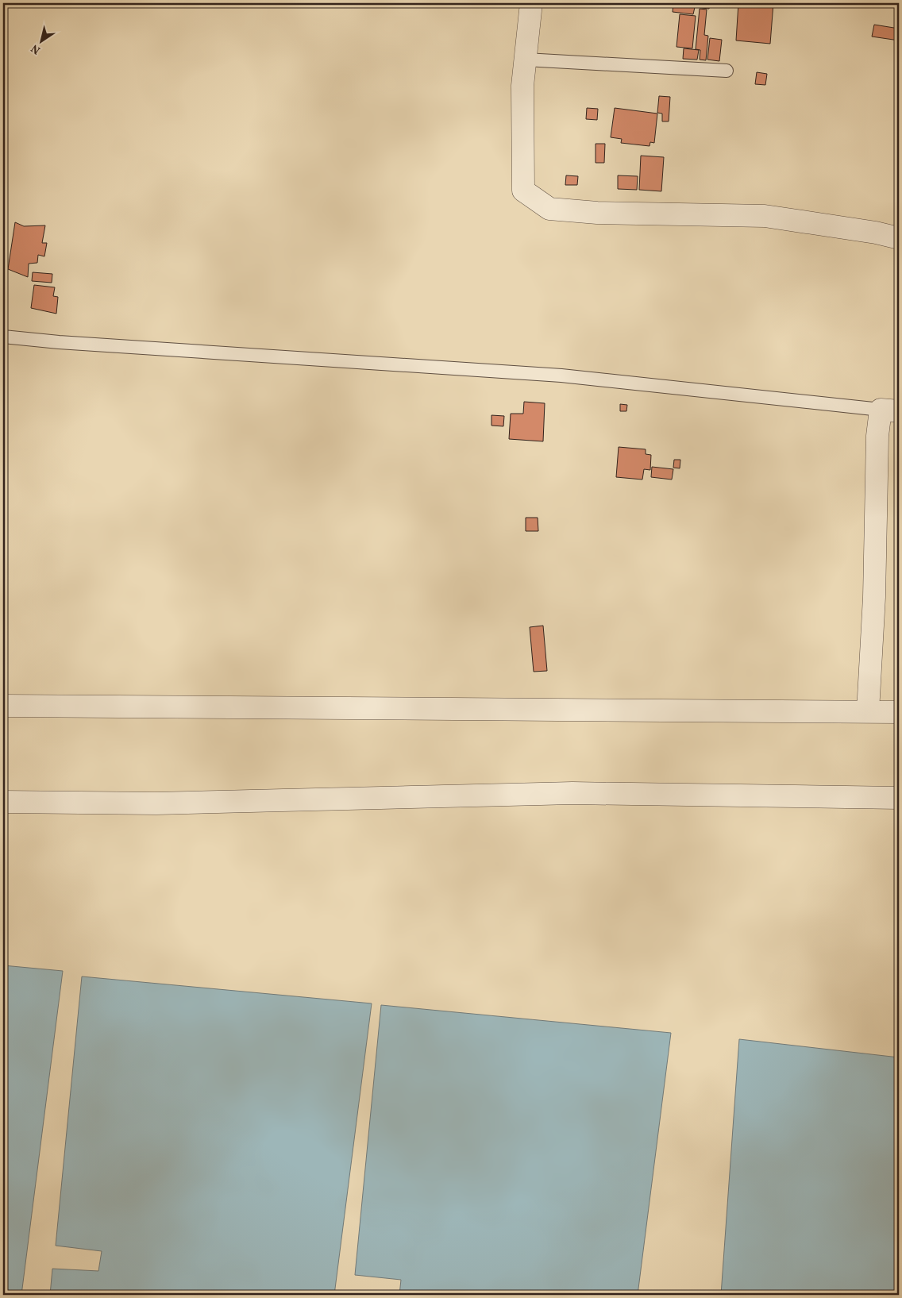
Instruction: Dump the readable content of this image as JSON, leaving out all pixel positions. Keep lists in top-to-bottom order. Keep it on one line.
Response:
{"north":"bottom left"}
